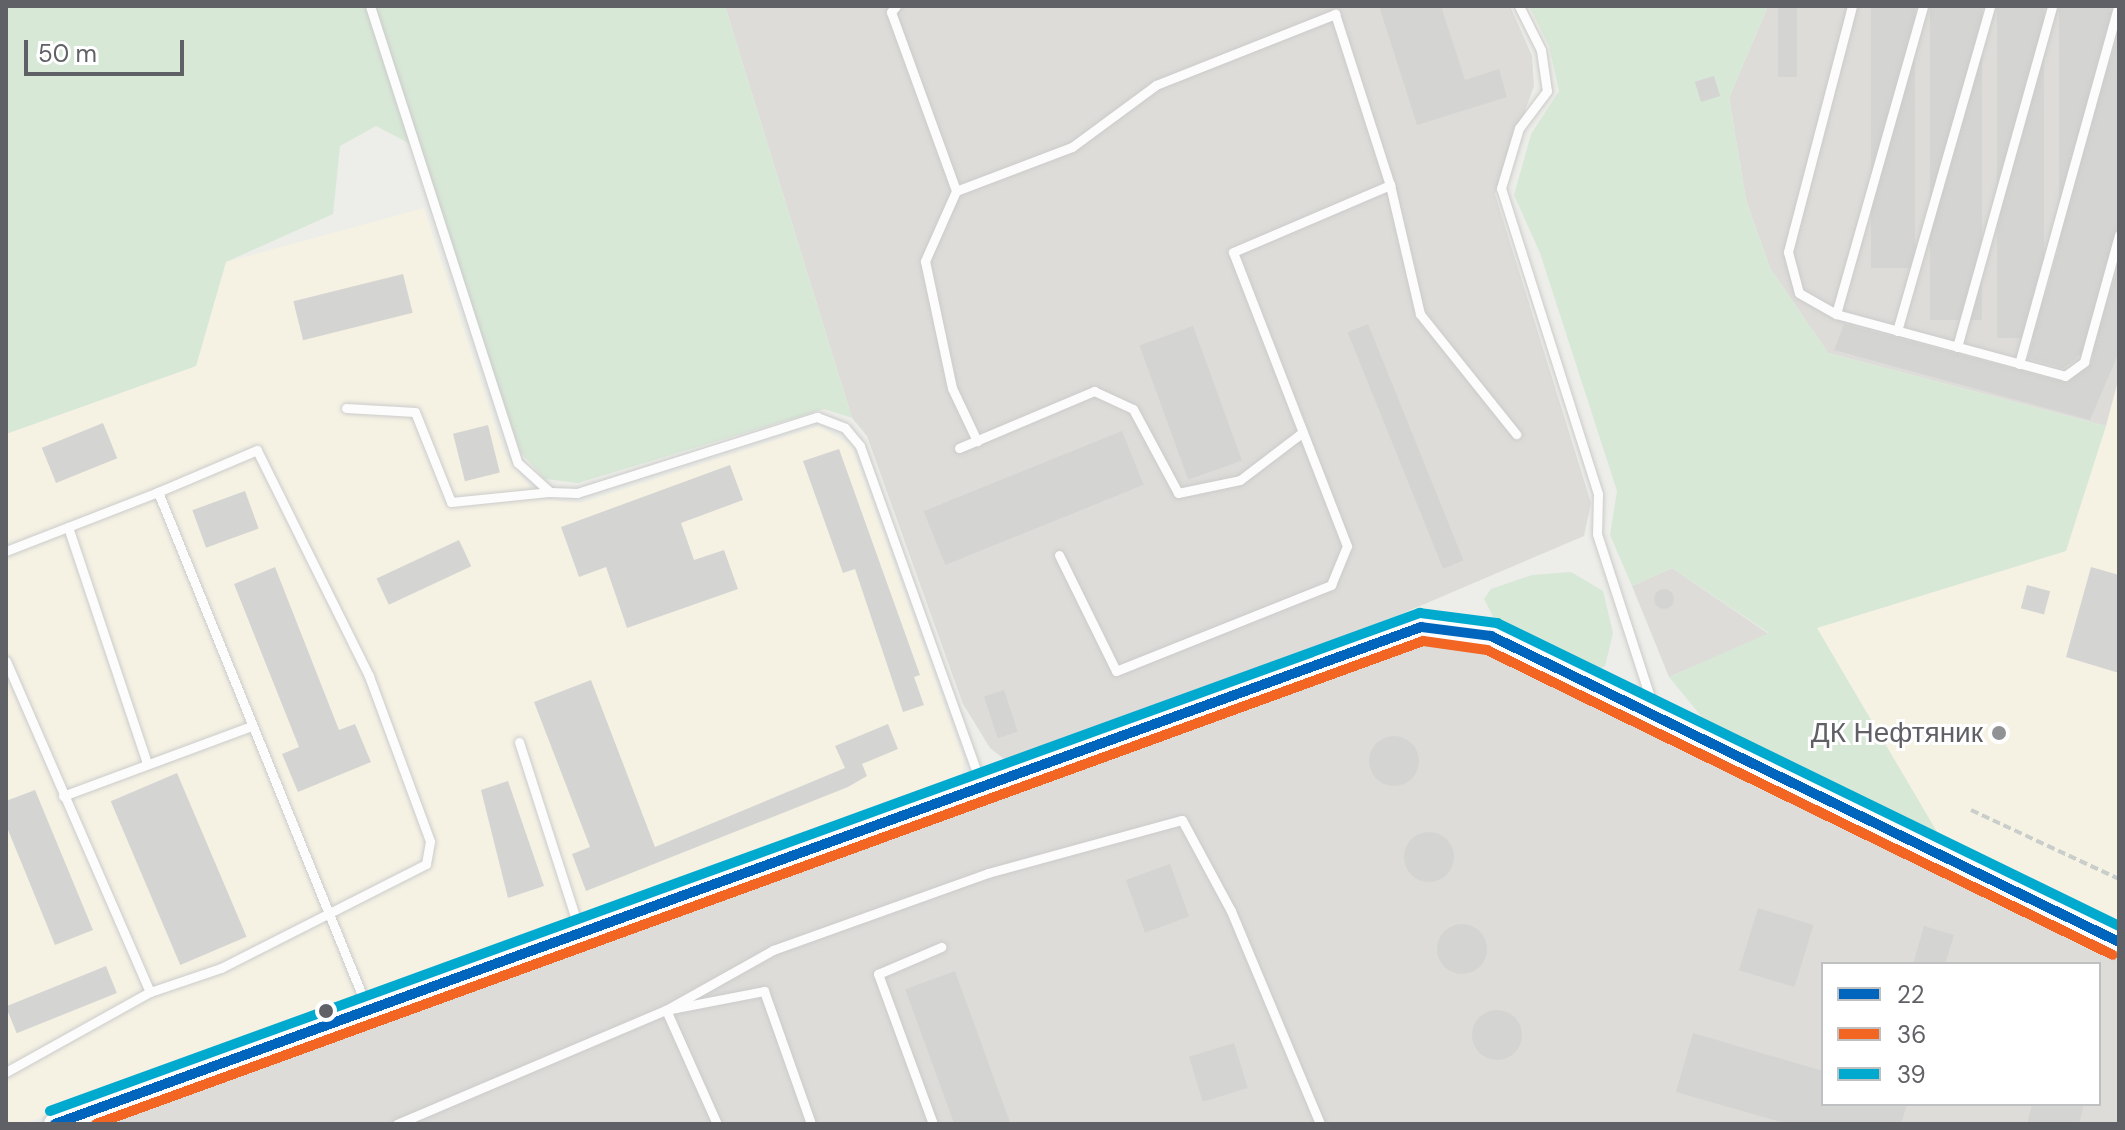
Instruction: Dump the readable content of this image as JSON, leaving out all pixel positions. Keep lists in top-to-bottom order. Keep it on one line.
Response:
{"places":["ДК Нефтяник"],"lines":["transit line 39","transit line 22","transit line 36"],"legend":["22","36","39"],"scale_bar":"50 m"}
